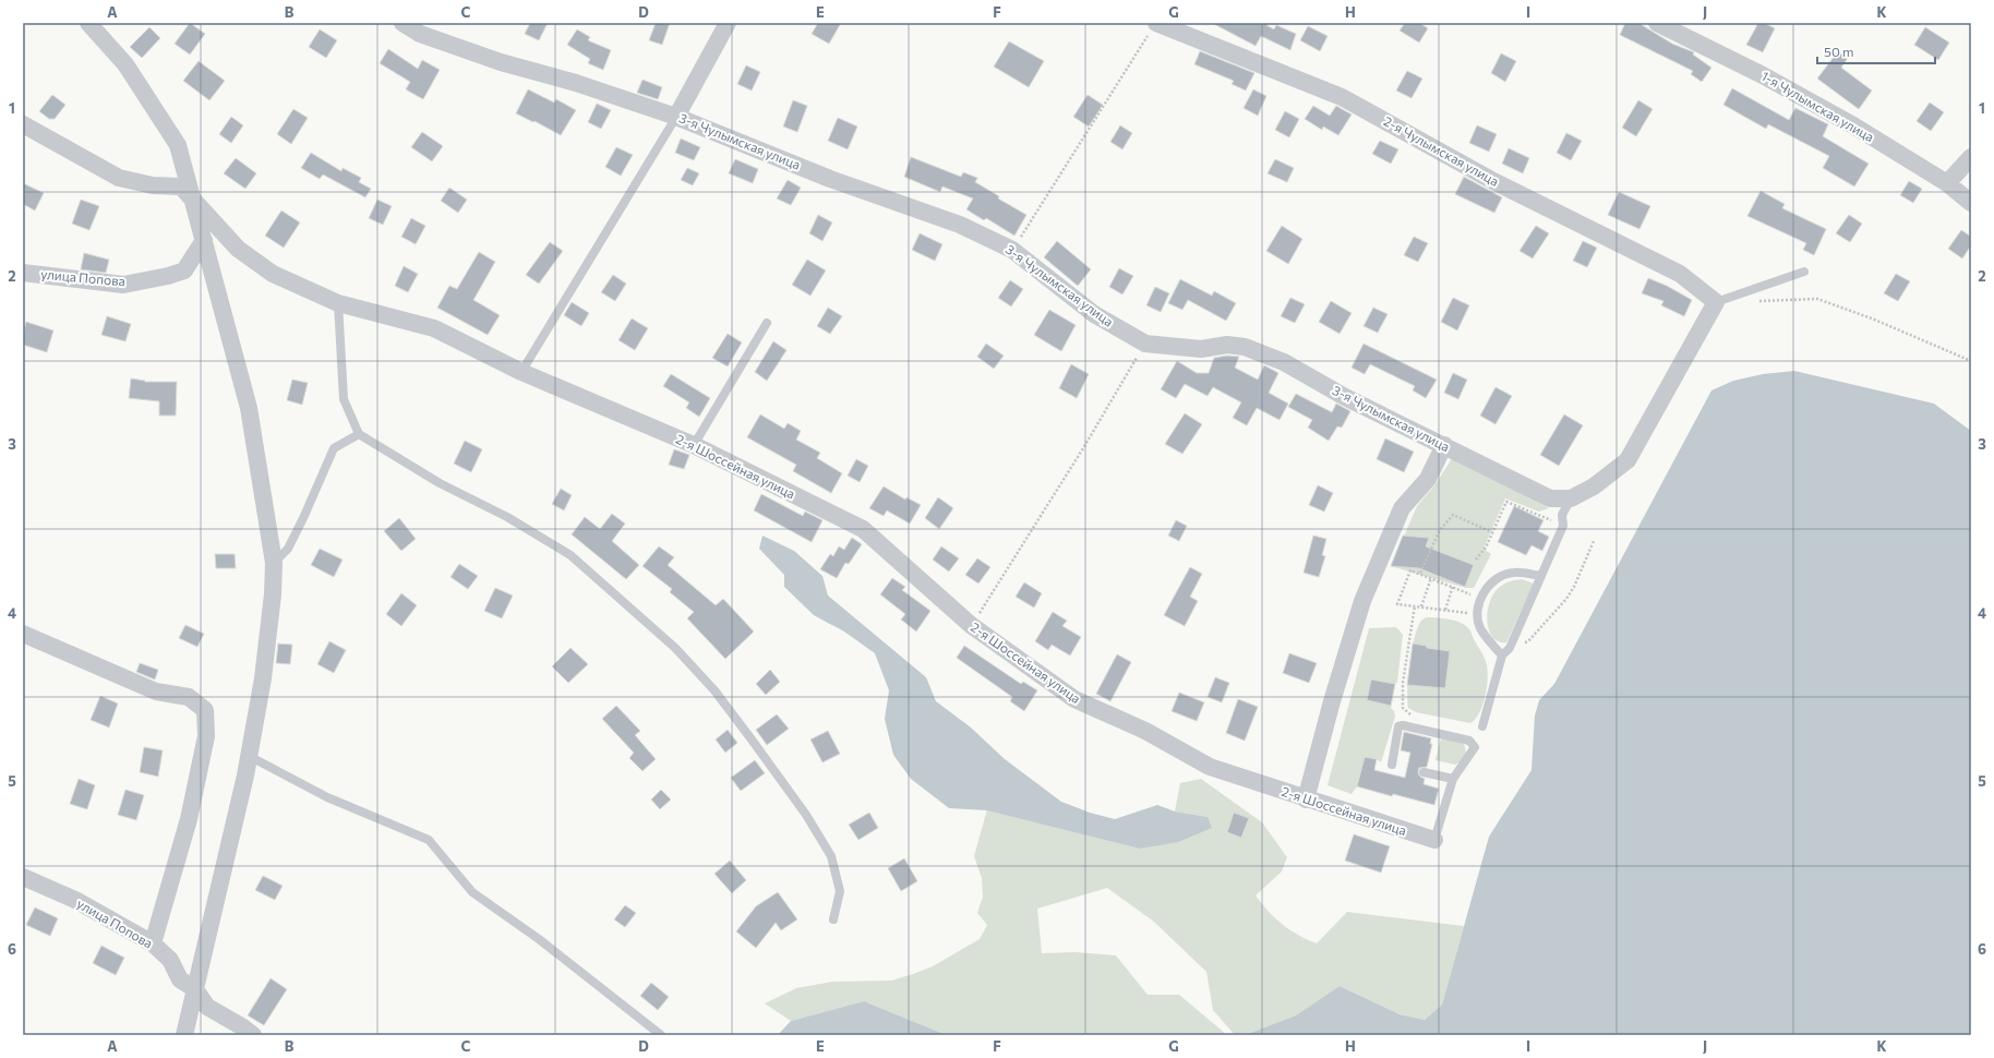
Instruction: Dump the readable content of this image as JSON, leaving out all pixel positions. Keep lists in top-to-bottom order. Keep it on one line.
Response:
{"streets":{"street":["1-я Чулымская улица","3-я Чулымская улица","2-я Чулымская улица","улица Попова","2-я Шоссейная улица"]},"crossings":[["3-я Чулымская улица","2-я Чулымская улица"]],"scale_bar":"50 m","grid":{"columns":["A","B","C","D","E","F","G","H","I","J","K"],"rows":["1","2","3","4","5","6"]}}
